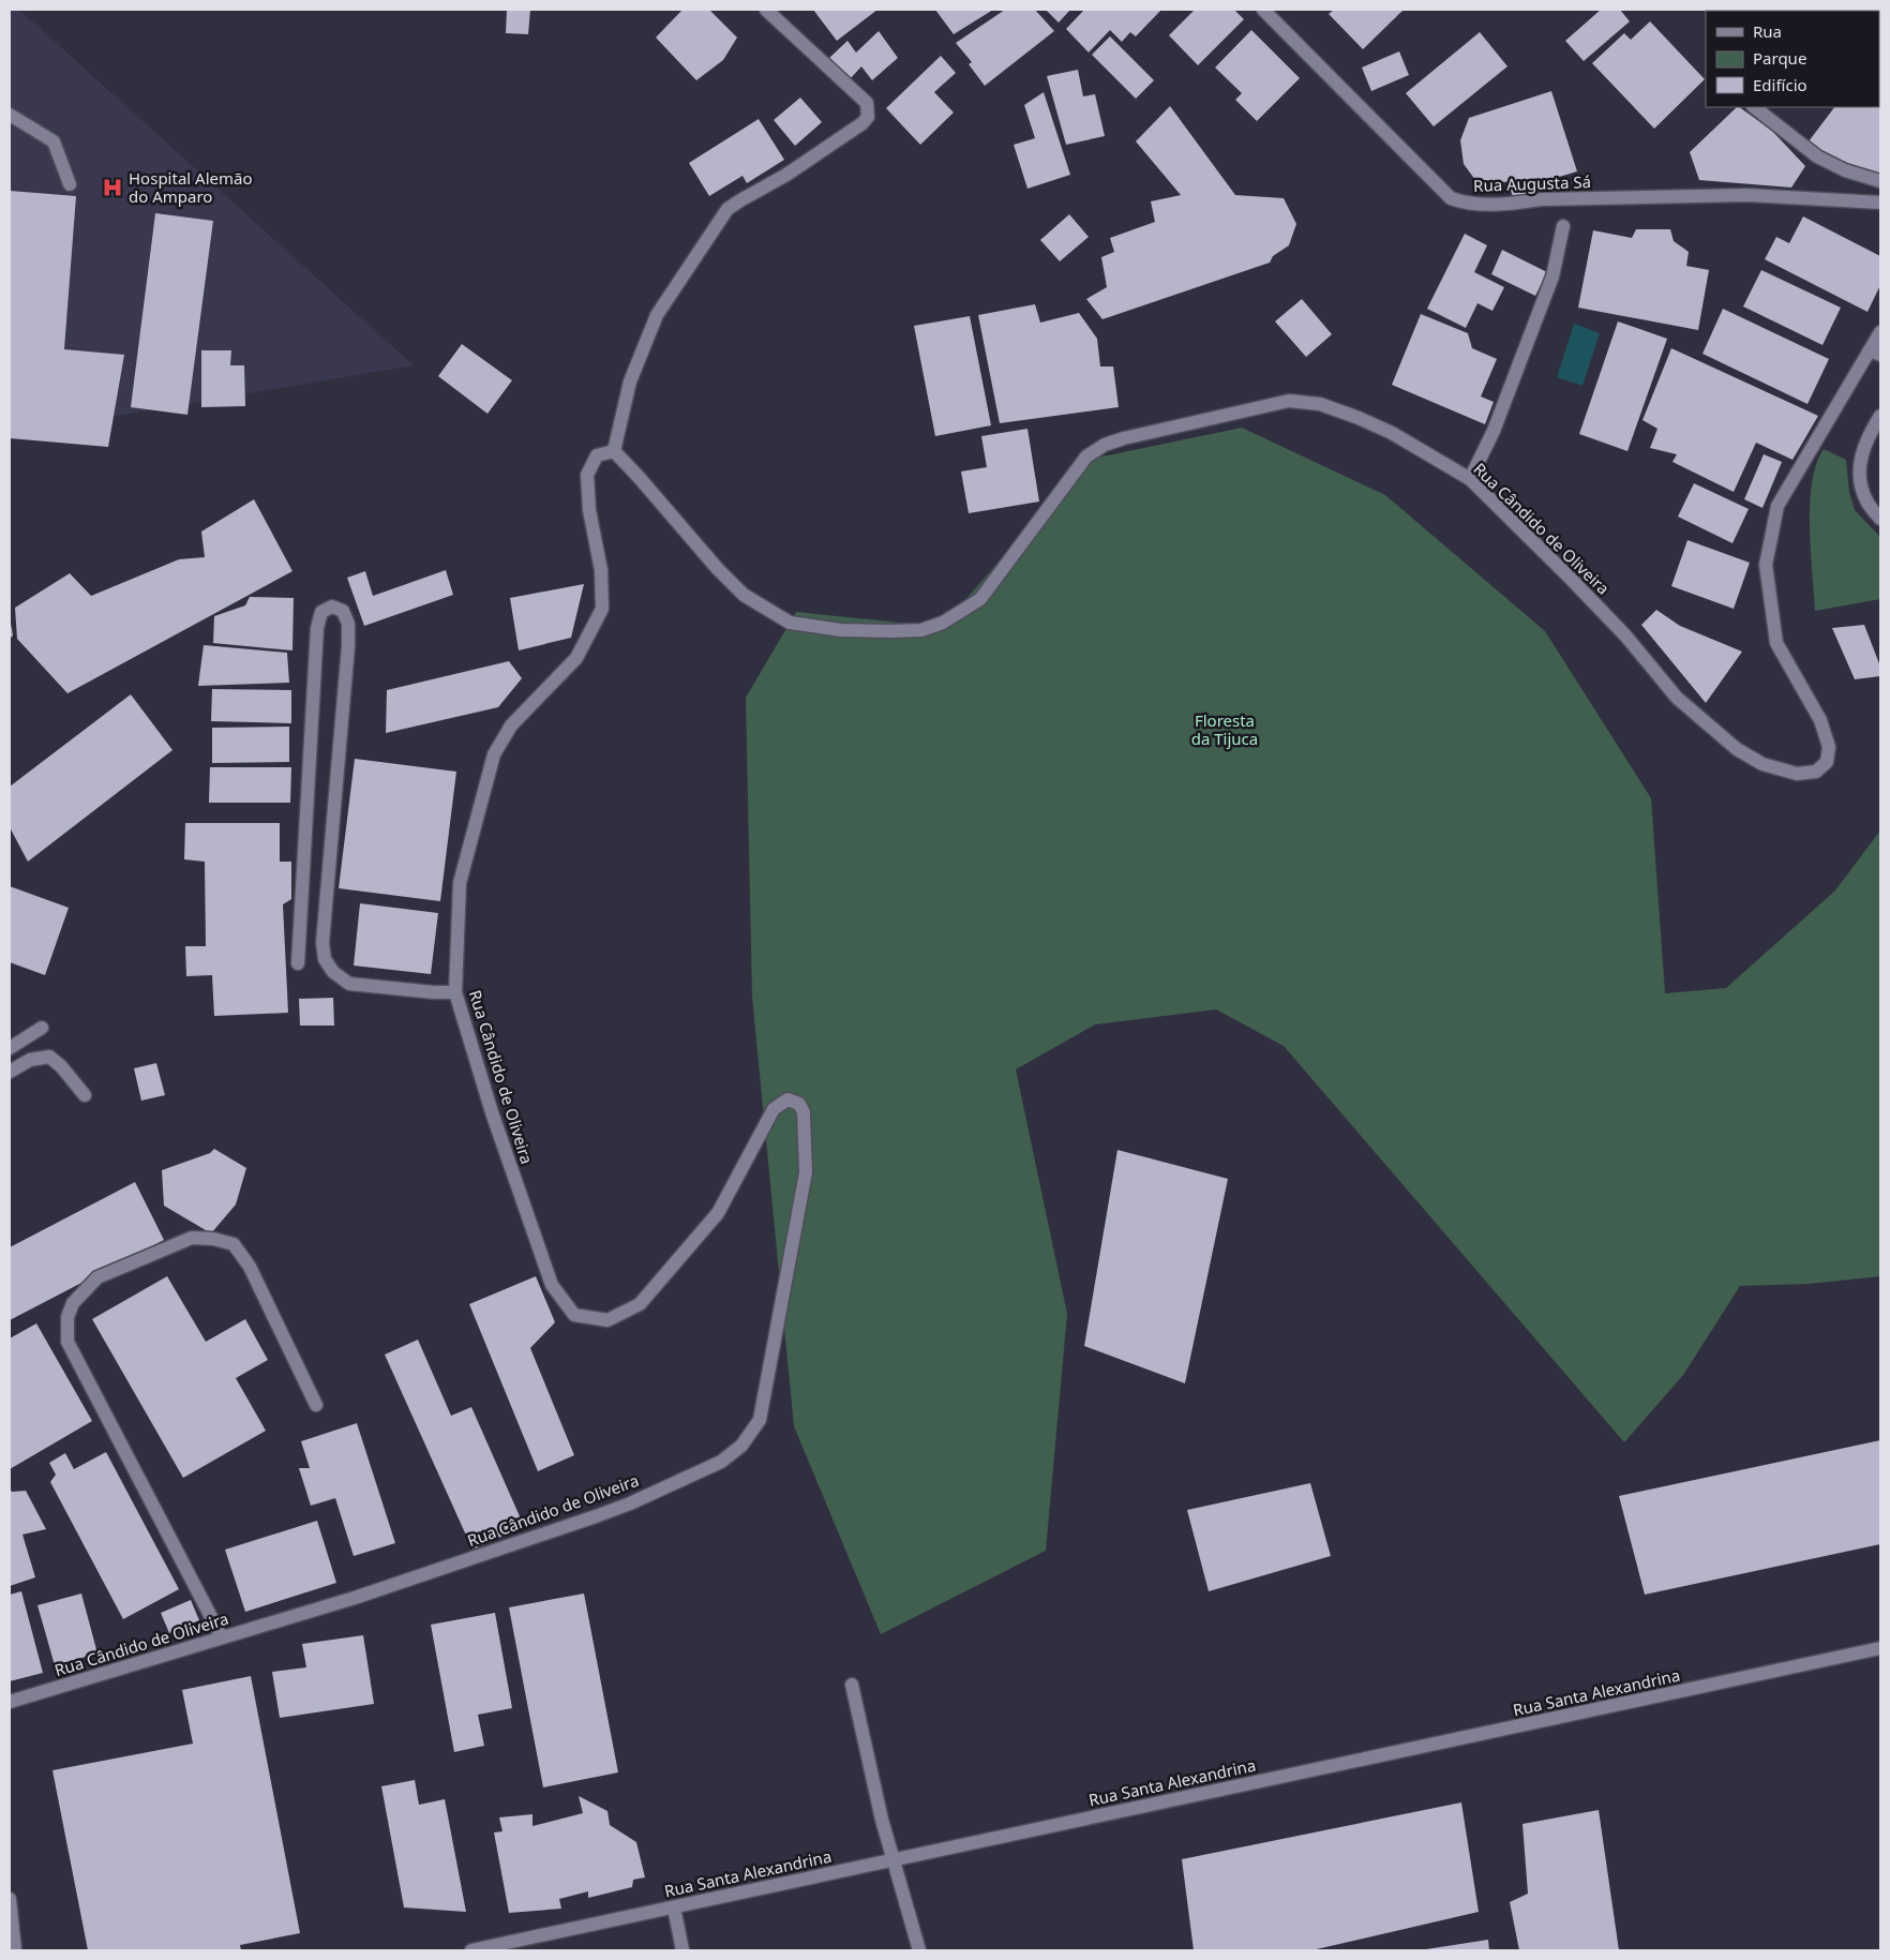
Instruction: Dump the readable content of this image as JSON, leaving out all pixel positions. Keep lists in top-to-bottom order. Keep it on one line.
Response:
{"streets":{"street":["Rua Augusta Sá","Rua Cândido de Oliveira","Rua Santa Alexandrina"]},"parks":["Floresta da Tijuca"],"places":{"hospital":["Hospital Alemão do Amparo"]},"legend":["Rua","Parque","Edifício"]}
